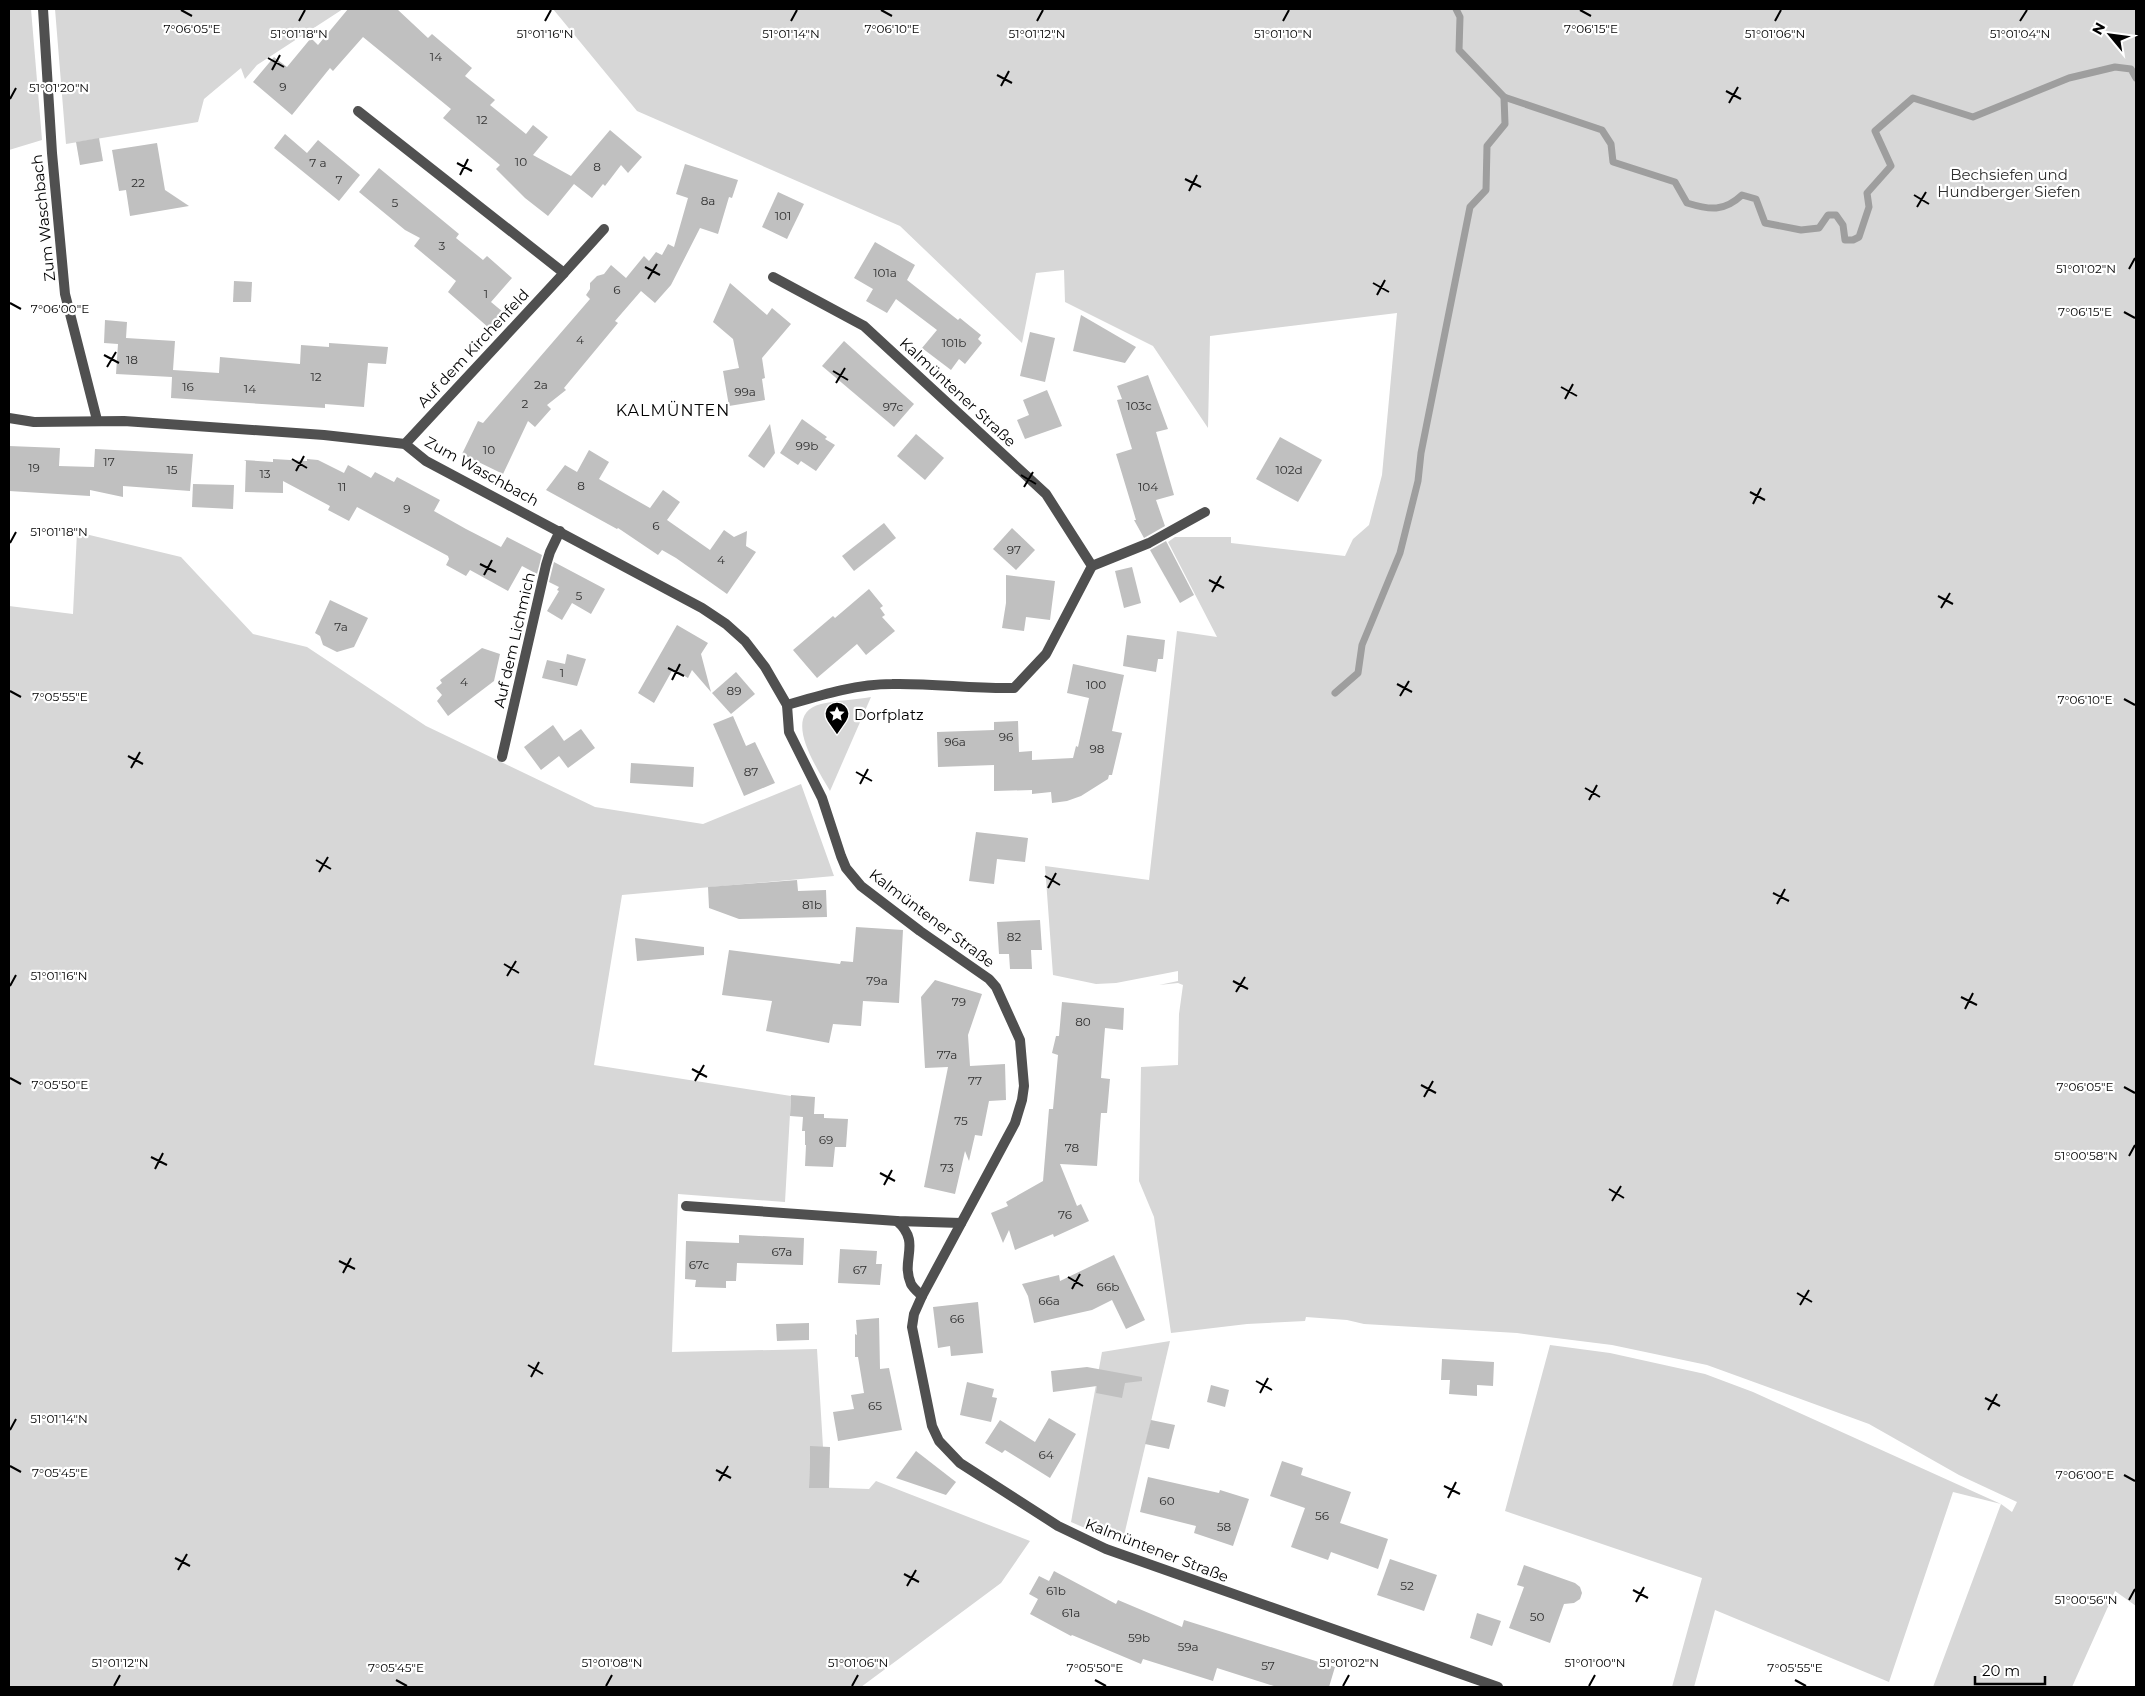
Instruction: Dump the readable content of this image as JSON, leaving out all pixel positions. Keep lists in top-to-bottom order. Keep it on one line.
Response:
{"streets":{"street":["Zum Waschbach","Auf dem Kirchenfeld","Kalmüntener Straße","Auf dem Lichmich"]},"crossings":[["Zum Waschbach","Auf dem Kirchenfeld"],["Zum Waschbach","Kalmüntener Straße"],["Zum Waschbach","Auf dem Lichmich"]],"districts":["KALMÜNTEN"],"parks":["Bechsiefen und Hundberger Siefen"],"places":{"place":["Dorfplatz"]},"house_numbers":["14","9","12","10","7 a","8","7","22","8a","5","101","3","101a","6","1","4","101b","18","12","2a","16","14","99a","2","103c","97c","99b","10","17","19","15","102d","13","8","11","104","9","6","97","4","5","7a","1","4","100","89","96","96a","98","87","81b","82","79a","79","80","77a","77","75","69","78","73","76","67a","67c","67","66b","66a","66","65","64","60","56","58","52","61b","61a","50","59b","59a","57"],"scale_bar":"20 m","north":"top left","coordinates":["7°06'15\"E","7°06'05\"E","7°06'10\"E","51°01'18\"N","51°01'16\"N","51°01'14\"N","51°01'12\"N","51°01'10\"N","51°01'06\"N","51°01'04\"N","51°01'20\"N","51°01'02\"N","7°06'00\"E","7°05'55\"E","7°05'50\"E","51°00'58\"N","7°05'45\"E","51°00'56\"N","51°01'08\"N","51°01'00\"N"]}
